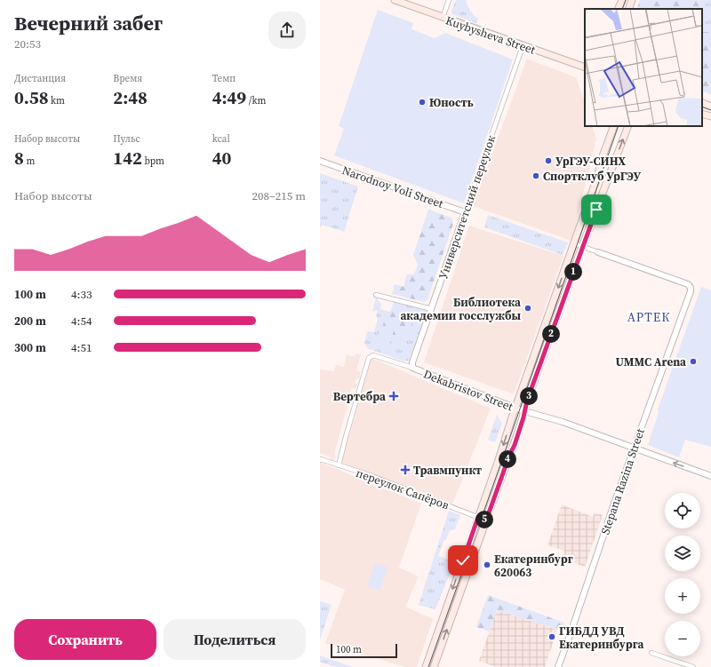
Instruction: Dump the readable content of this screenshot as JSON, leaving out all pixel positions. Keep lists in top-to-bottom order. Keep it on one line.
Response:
{"streets":{"main road":["Kuybysheva Street"],"street":["Narodnoy Voli Street","Университетский переулок","Dekabristov Street","Stepana Razina Street","переулок Сапёров"]},"crossings":[["Kuybysheva Street","Университетский переулок"],["Narodnoy Voli Street","Университетский переулок"],["Университетский переулок","Dekabristov Street"],["Dekabristov Street","Stepana Razina Street"]],"districts":["АРТЕК"],"places":{"other":["Юность","УрГЭУ-СИНХ","Спортклуб УрГЭУ","Библиотека академии госслужбы","UMMC Arena","Екатеринбург 620063","ГИБДД УВД Екатеринбурга"],"health":["Вертебра","Травмпункт"]},"scale_bar":"100 m","page":{"heading":["Вечерний забег","20:53"],"stats":[["Дистанция","0.58 km"],["Время","2:48"],["Темп","4:49 /km"],["Набор высоты","8 m"],["Пульс","142 bpm"],["kcal","40"]],"chart":["Набор высоты","208–215 m"],"pins":["1","2","3","4","5"],"list":[{"name":"100 m","note":"4:33"},{"name":"200 m","note":"4:54"},{"name":"300 m","note":"4:51"}],"map_buttons":["+","−"],"buttons":["Сохранить","Поделиться"],"scale":"100 m"}}
